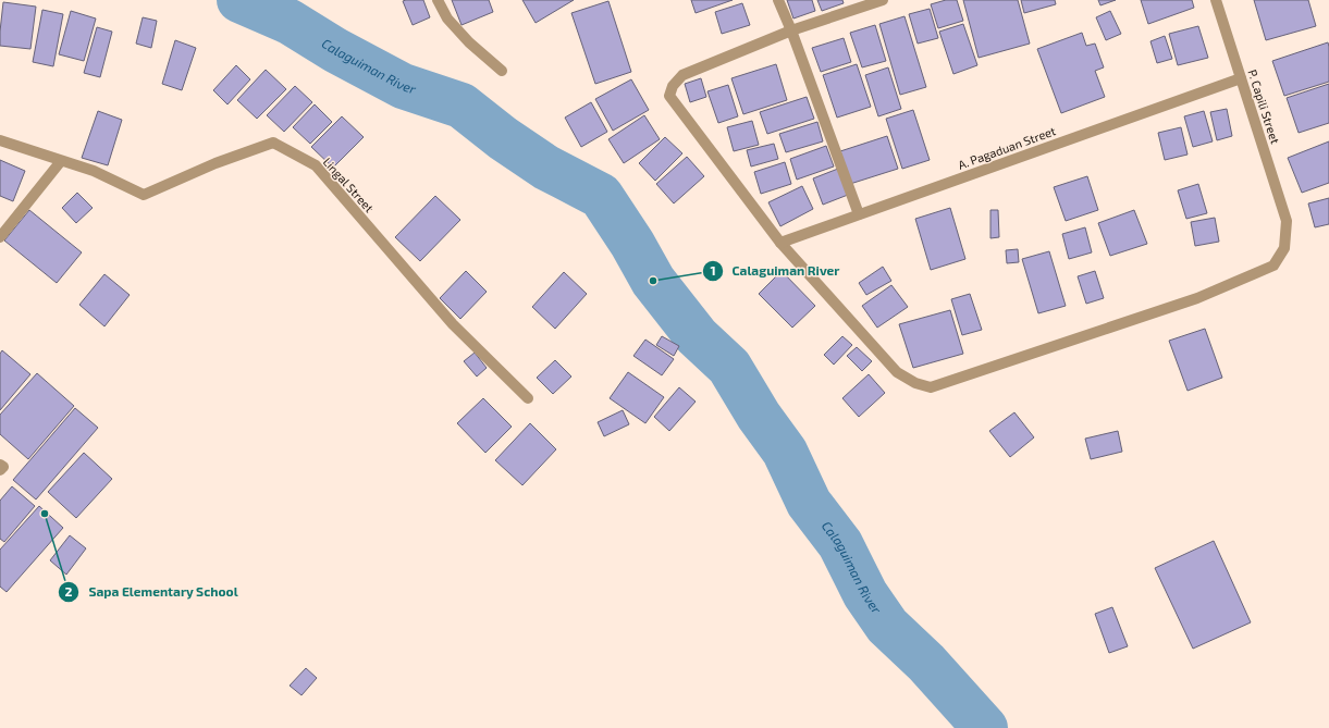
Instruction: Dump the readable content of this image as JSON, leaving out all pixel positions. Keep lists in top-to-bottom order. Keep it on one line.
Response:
{"streets":{"street":["P. Capili Street","A. Pagaduan Street","Lingal Street"]},"crossings":[["P. Capili Street","A. Pagaduan Street"]],"water":["Calaguiman River"],"places":["Calaguiman River","Sapa Elementary School"]}
